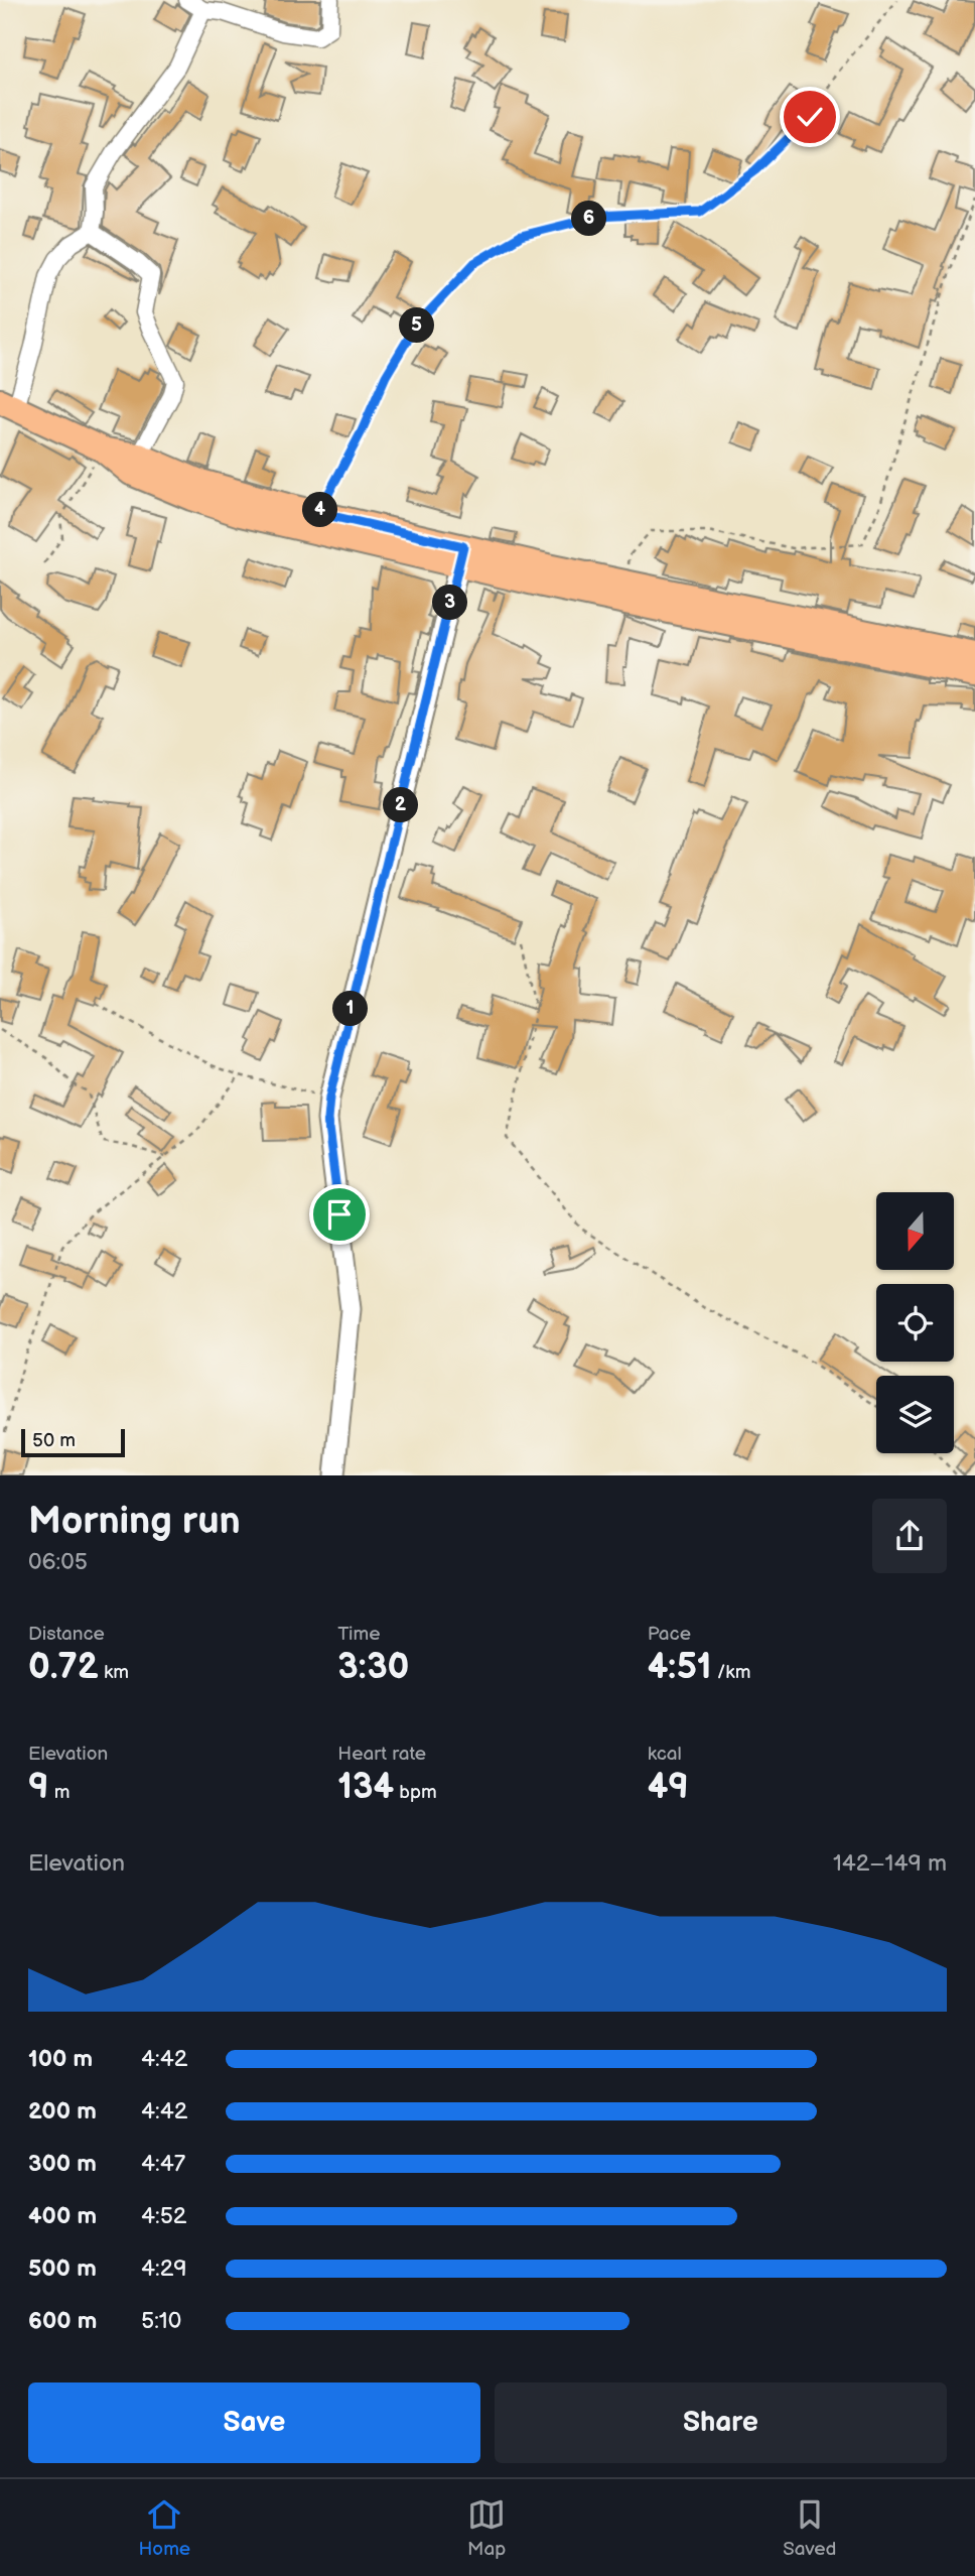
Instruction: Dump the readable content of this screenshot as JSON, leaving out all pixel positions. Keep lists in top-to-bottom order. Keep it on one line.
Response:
{"scale_bar":"50 m","north":"bottom","page":{"pins":["6","5","4","3","2","1"],"scale":"50 m","heading":["Morning run","06:05"],"stats":[["Distance","0.72 km"],["Time","3:30"],["Pace","4:51 /km"],["Elevation","9 m"],["Heart rate","134 bpm"],["kcal","49"]],"chart":["Elevation","142–149 m"],"list":[{"name":"100 m","note":"4:42"},{"name":"200 m","note":"4:42"},{"name":"300 m","note":"4:47"},{"name":"400 m","note":"4:52"},{"name":"500 m","note":"4:29"},{"name":"600 m","note":"5:10"}],"buttons":["Save","Share"],"tabs":["Home","Map","Saved"]}}
